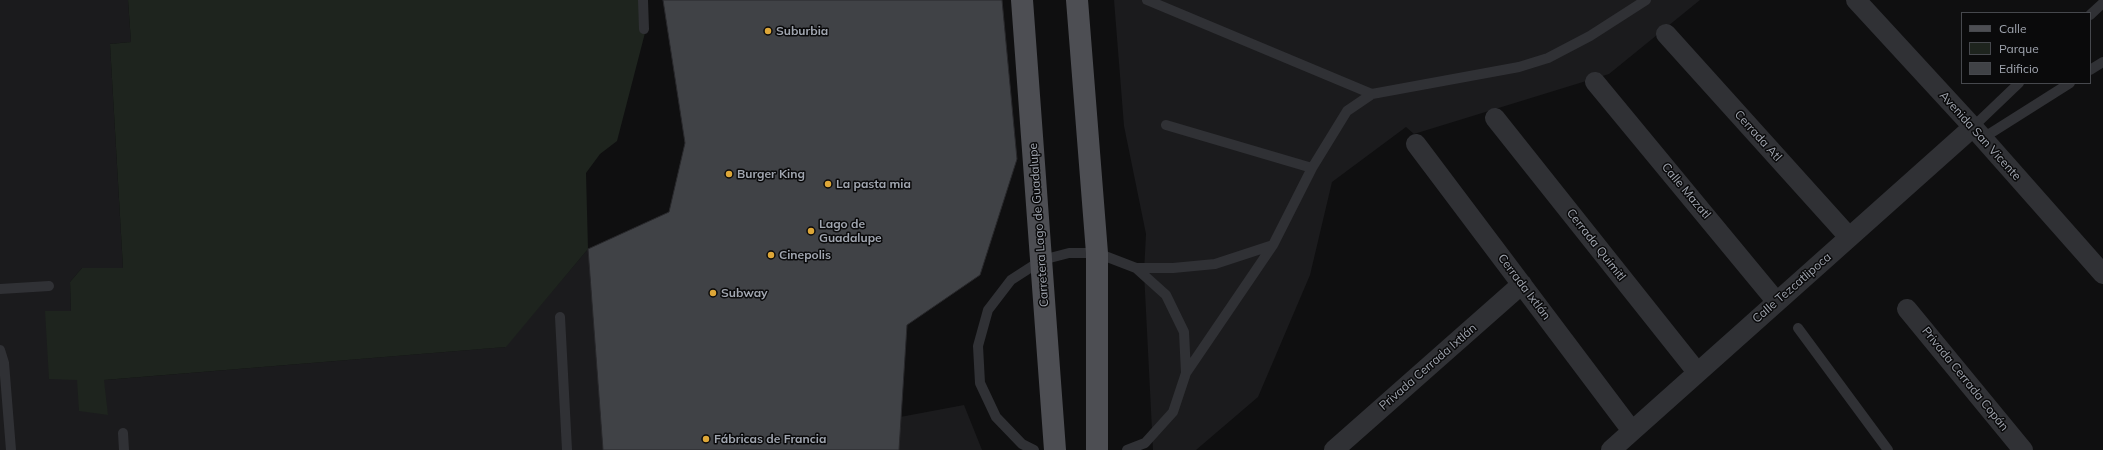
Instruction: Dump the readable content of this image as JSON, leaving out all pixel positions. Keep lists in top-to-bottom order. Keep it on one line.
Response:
{"streets":{"main road":["Carretera Lago de Guadalupe"],"street":["Cerrada Atl","Avenida San Vicente","Calle Mazatl","Cerrada Quimitl","Cerrada Ixtlán","Calle Tezcatlipoca","Privada Cerrada Ixtlán","Privada Cerrada Copán"]},"crossings":[["Cerrada Atl","Calle Tezcatlipoca"],["Avenida San Vicente","Calle Tezcatlipoca"],["Calle Mazatl","Calle Tezcatlipoca"],["Cerrada Quimitl","Calle Tezcatlipoca"],["Cerrada Ixtlán","Calle Tezcatlipoca"],["Cerrada Ixtlán","Privada Cerrada Ixtlán"]],"places":["Suburbia","Burger King","La pasta mia","Lago de Guadalupe","Cinepolis","Subway","Fábricas de Francia"],"legend":["Calle","Parque","Edificio"]}
